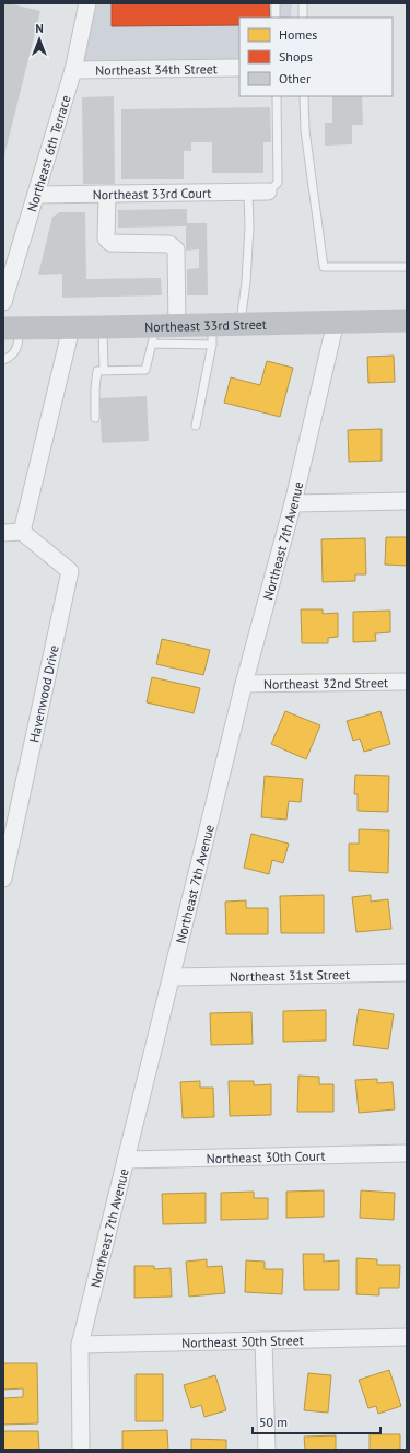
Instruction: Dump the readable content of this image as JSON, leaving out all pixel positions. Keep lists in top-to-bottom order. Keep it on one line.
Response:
{"streets":{"street":["Northeast 34th Street","Northeast 6th Terrace","Northeast 33rd Court","Northeast 33rd Street","Northeast 7th Avenue","Northeast 32nd Street","Havenwood Drive","Northeast 31st Street","Northeast 30th Court","Northeast 30th Street"]},"crossings":[["Northeast 34th Street","Northeast 6th Terrace"],["Northeast 6th Terrace","Northeast 33rd Court"],["Northeast 33rd Street","Northeast 7th Avenue"],["Northeast 7th Avenue","Northeast 32nd Street"],["Northeast 7th Avenue","Northeast 31st Street"],["Northeast 7th Avenue","Northeast 30th Court"],["Northeast 7th Avenue","Northeast 30th Street"]],"legend":["Homes","Shops","Other"],"scale_bar":"50 m","north":"top"}
